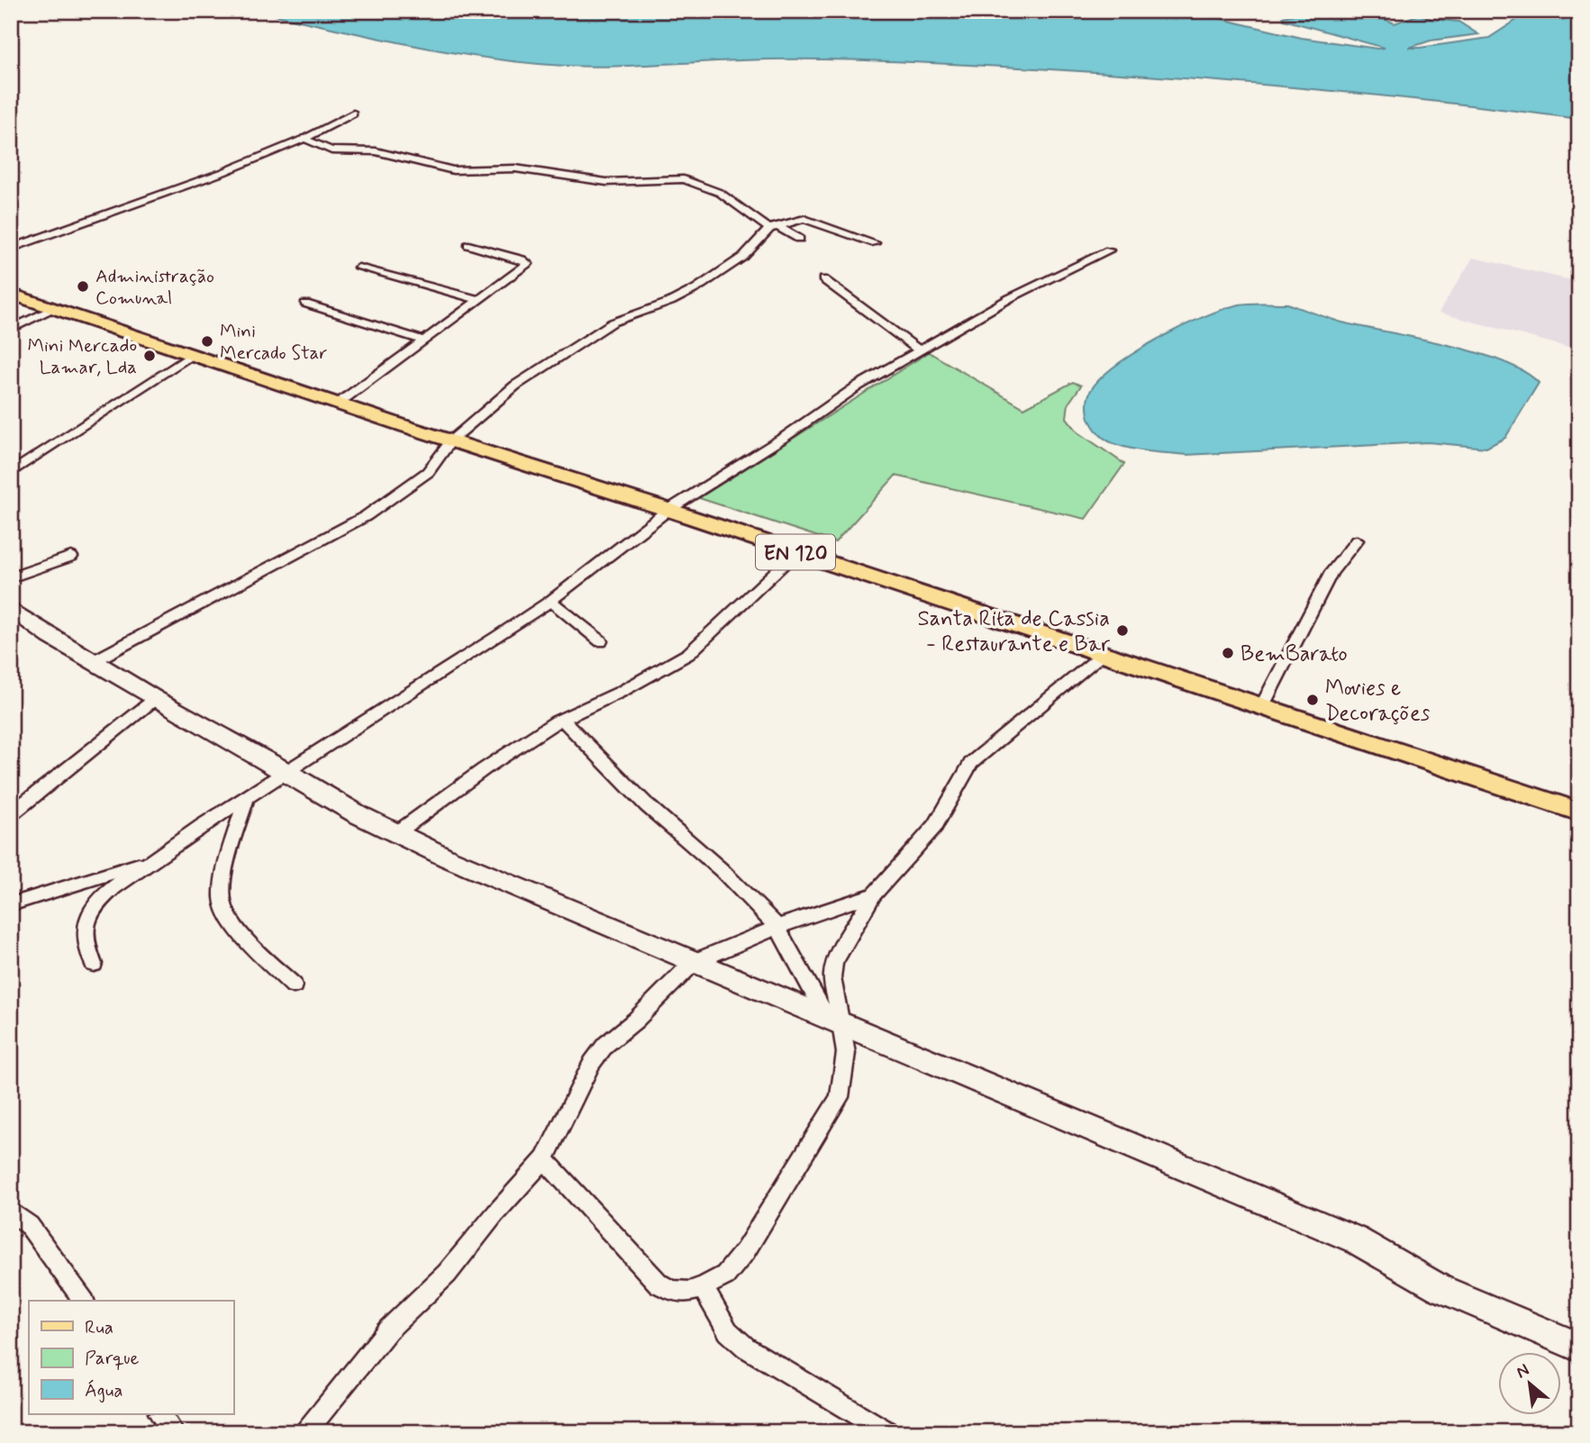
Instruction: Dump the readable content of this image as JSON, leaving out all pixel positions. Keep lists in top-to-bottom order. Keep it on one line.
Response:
{"streets":{"main road":["EN 120"]},"places":["Administração Comunal","Mini Mercado Star","Mini Mercado Lamar, Lda","Santa Rita de Cassia - Restaurante e Bar","BemBarato","Movies e Decorações"],"legend":["Rua","Parque","Água"],"north":"top left"}
